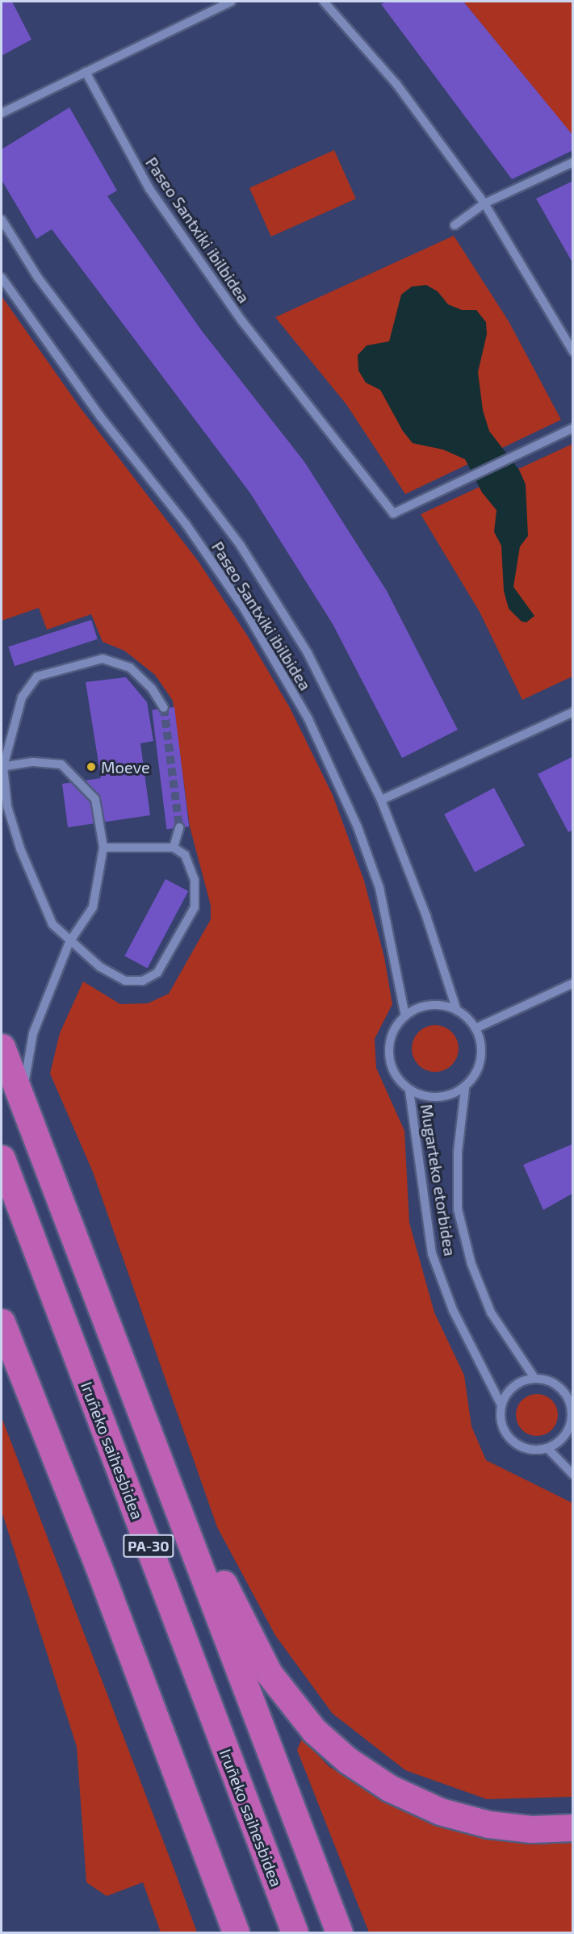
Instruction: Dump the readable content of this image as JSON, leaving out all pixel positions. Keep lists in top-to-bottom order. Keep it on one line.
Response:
{"streets":{"highway":["Iruñeko saihesbidea","PA-30"],"street":["Paseo Santxiki ibilbidea","Mugarteko etorbidea"]},"crossings":[["Paseo Santxiki ibilbidea","Mugarteko etorbidea"]],"places":["Moeve"]}
